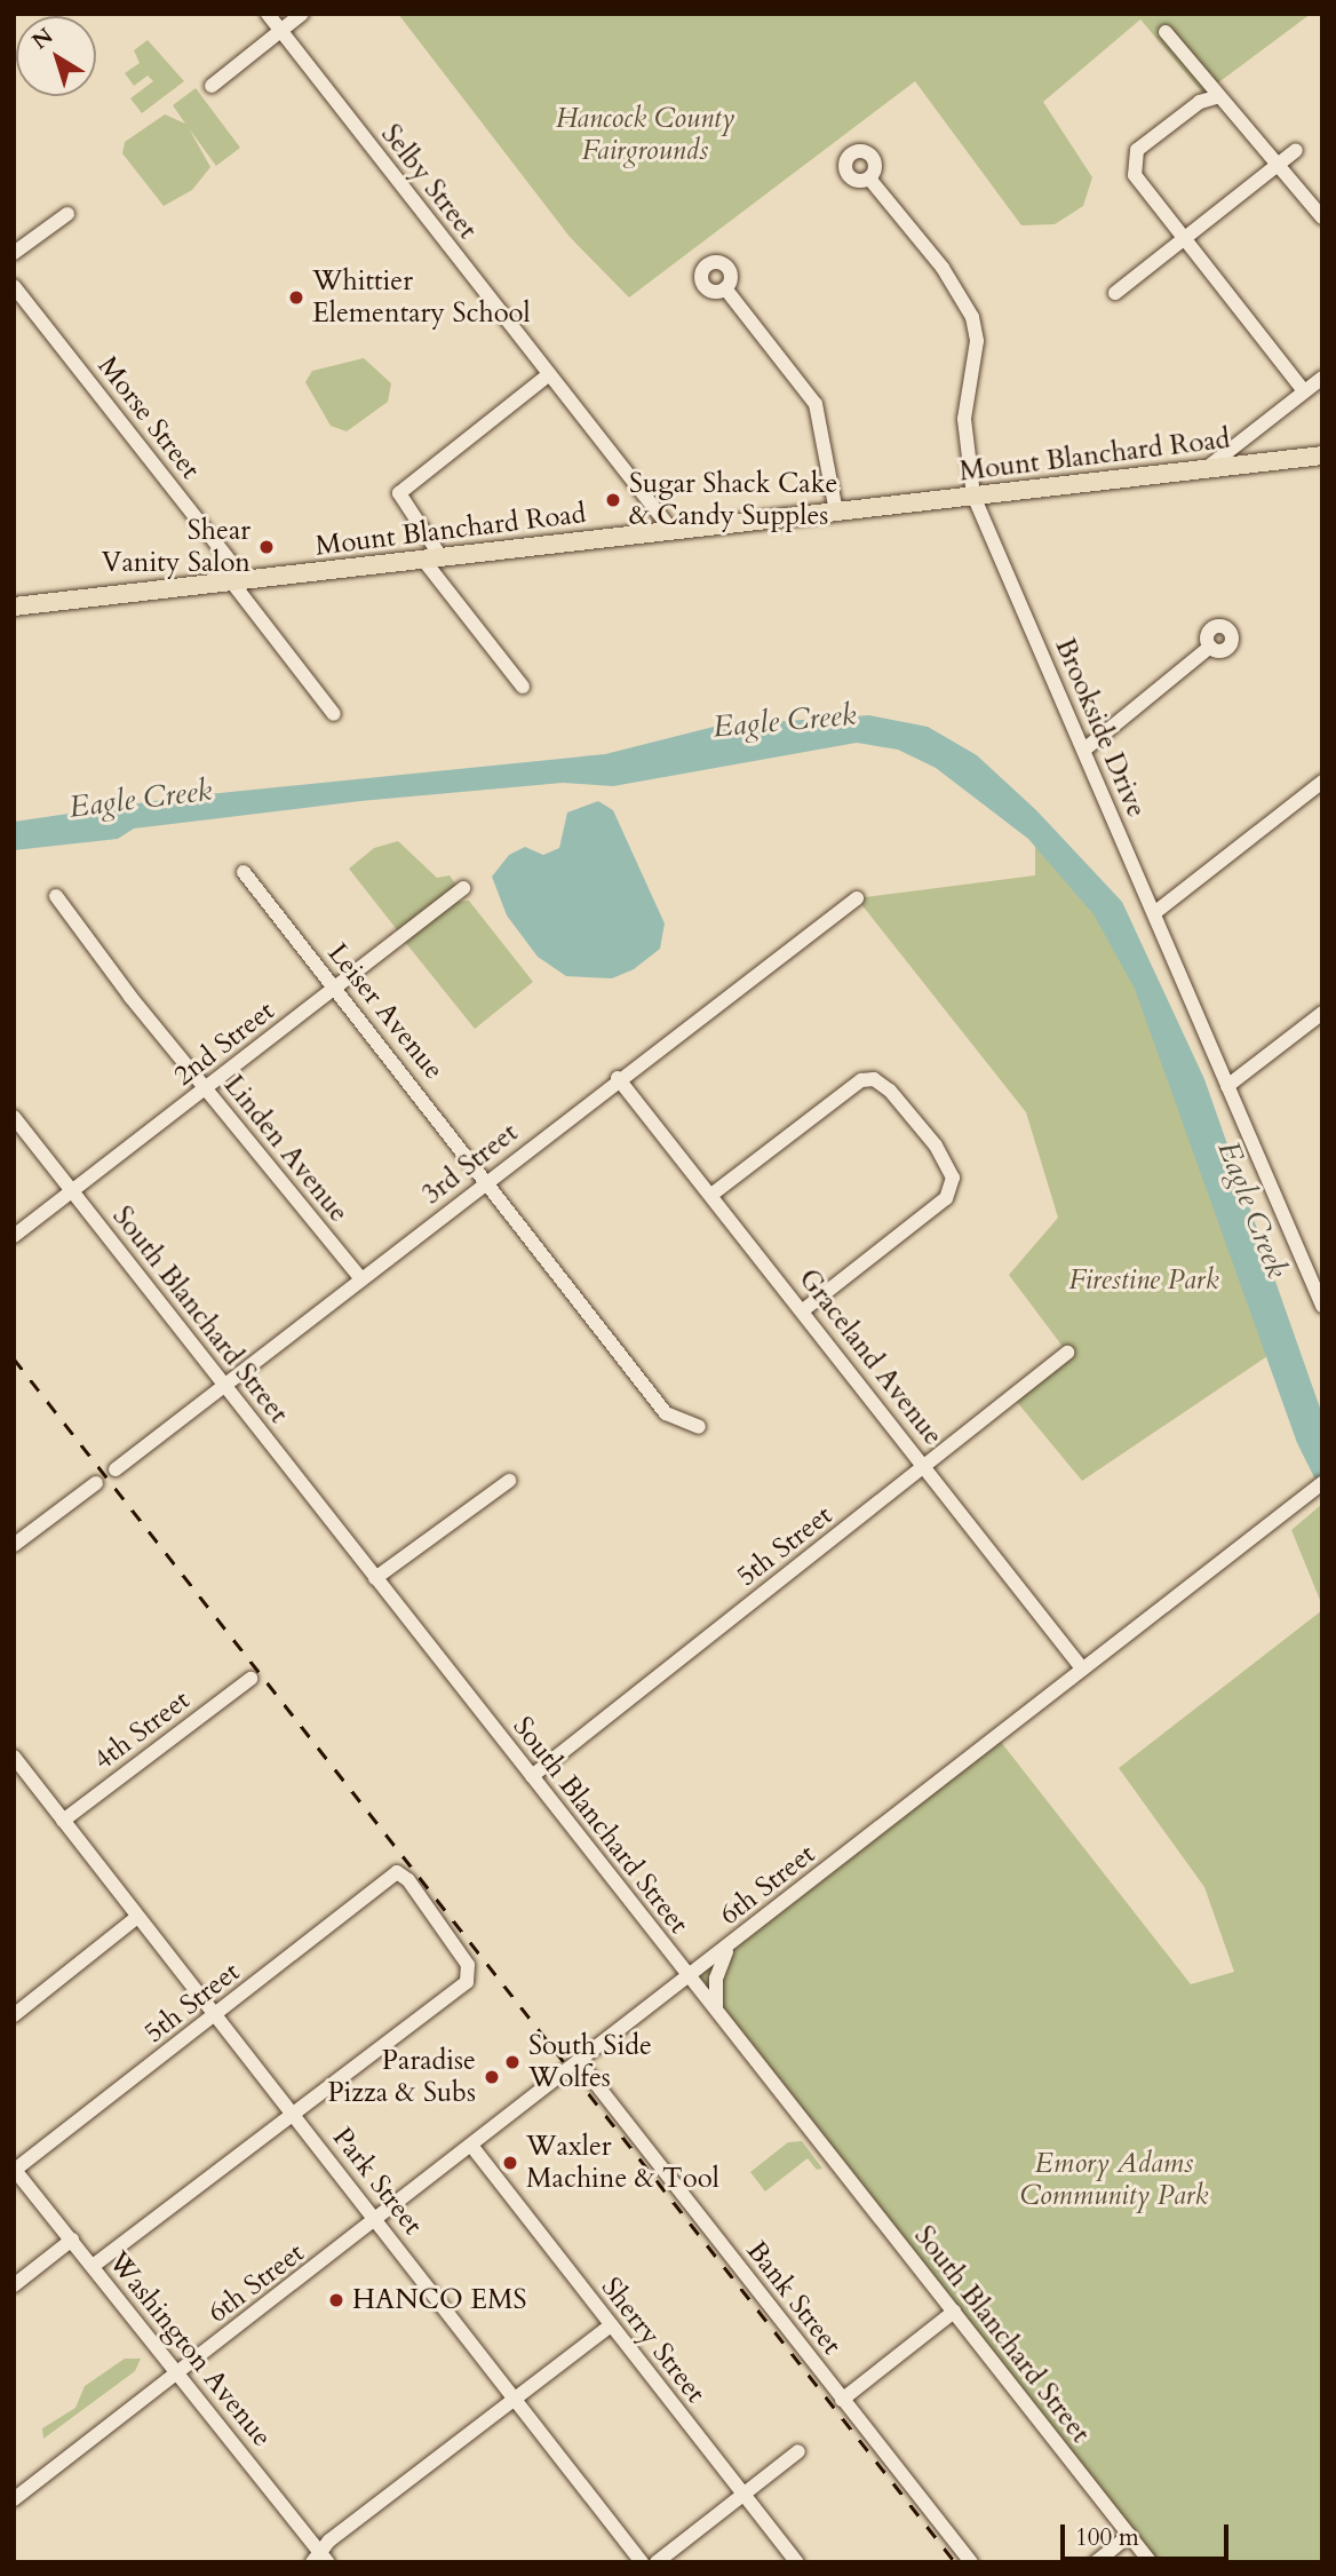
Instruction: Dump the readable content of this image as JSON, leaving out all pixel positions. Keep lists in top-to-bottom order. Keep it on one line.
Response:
{"streets":{"main road":["Mount Blanchard Road"],"street":["Selby Street","Morse Street","Brookside Drive","Leiser Avenue","2nd Street","Linden Avenue","3rd Street","South Blanchard Street","Graceland Avenue","5th Street","4th Street","6th Street","Park Street","Bank Street","Sherry Street","Washington Avenue"]},"crossings":[["Selby Street","Mount Blanchard Road"],["Morse Street","Mount Blanchard Road"],["Mount Blanchard Road","Brookside Drive"],["Leiser Avenue","2nd Street"],["Leiser Avenue","3rd Street"],["2nd Street","Linden Avenue"],["2nd Street","South Blanchard Street"],["Linden Avenue","3rd Street"],["3rd Street","South Blanchard Street"],["3rd Street","Graceland Avenue"],["South Blanchard Street","5th Street"],["South Blanchard Street","6th Street"],["Graceland Avenue","5th Street"],["Graceland Avenue","6th Street"],["5th Street","Park Street"],["5th Street","Washington Avenue"],["4th Street","Park Street"],["6th Street","Park Street"],["6th Street","Bank Street"],["6th Street","Sherry Street"],["6th Street","Washington Avenue"]],"water":["Eagle Creek"],"parks":["Hancock County Fairgrounds","Firestine Park","Emory Adams Community Park"],"places":["Whittier Elementary School","Sugar Shack Cake & Candy Supples","Shear Vanity Salon","South Side Wolfes","Paradise Pizza & Subs","Waxler Machine & Tool","HANCO EMS"],"scale_bar":"100 m","north":"top left"}
